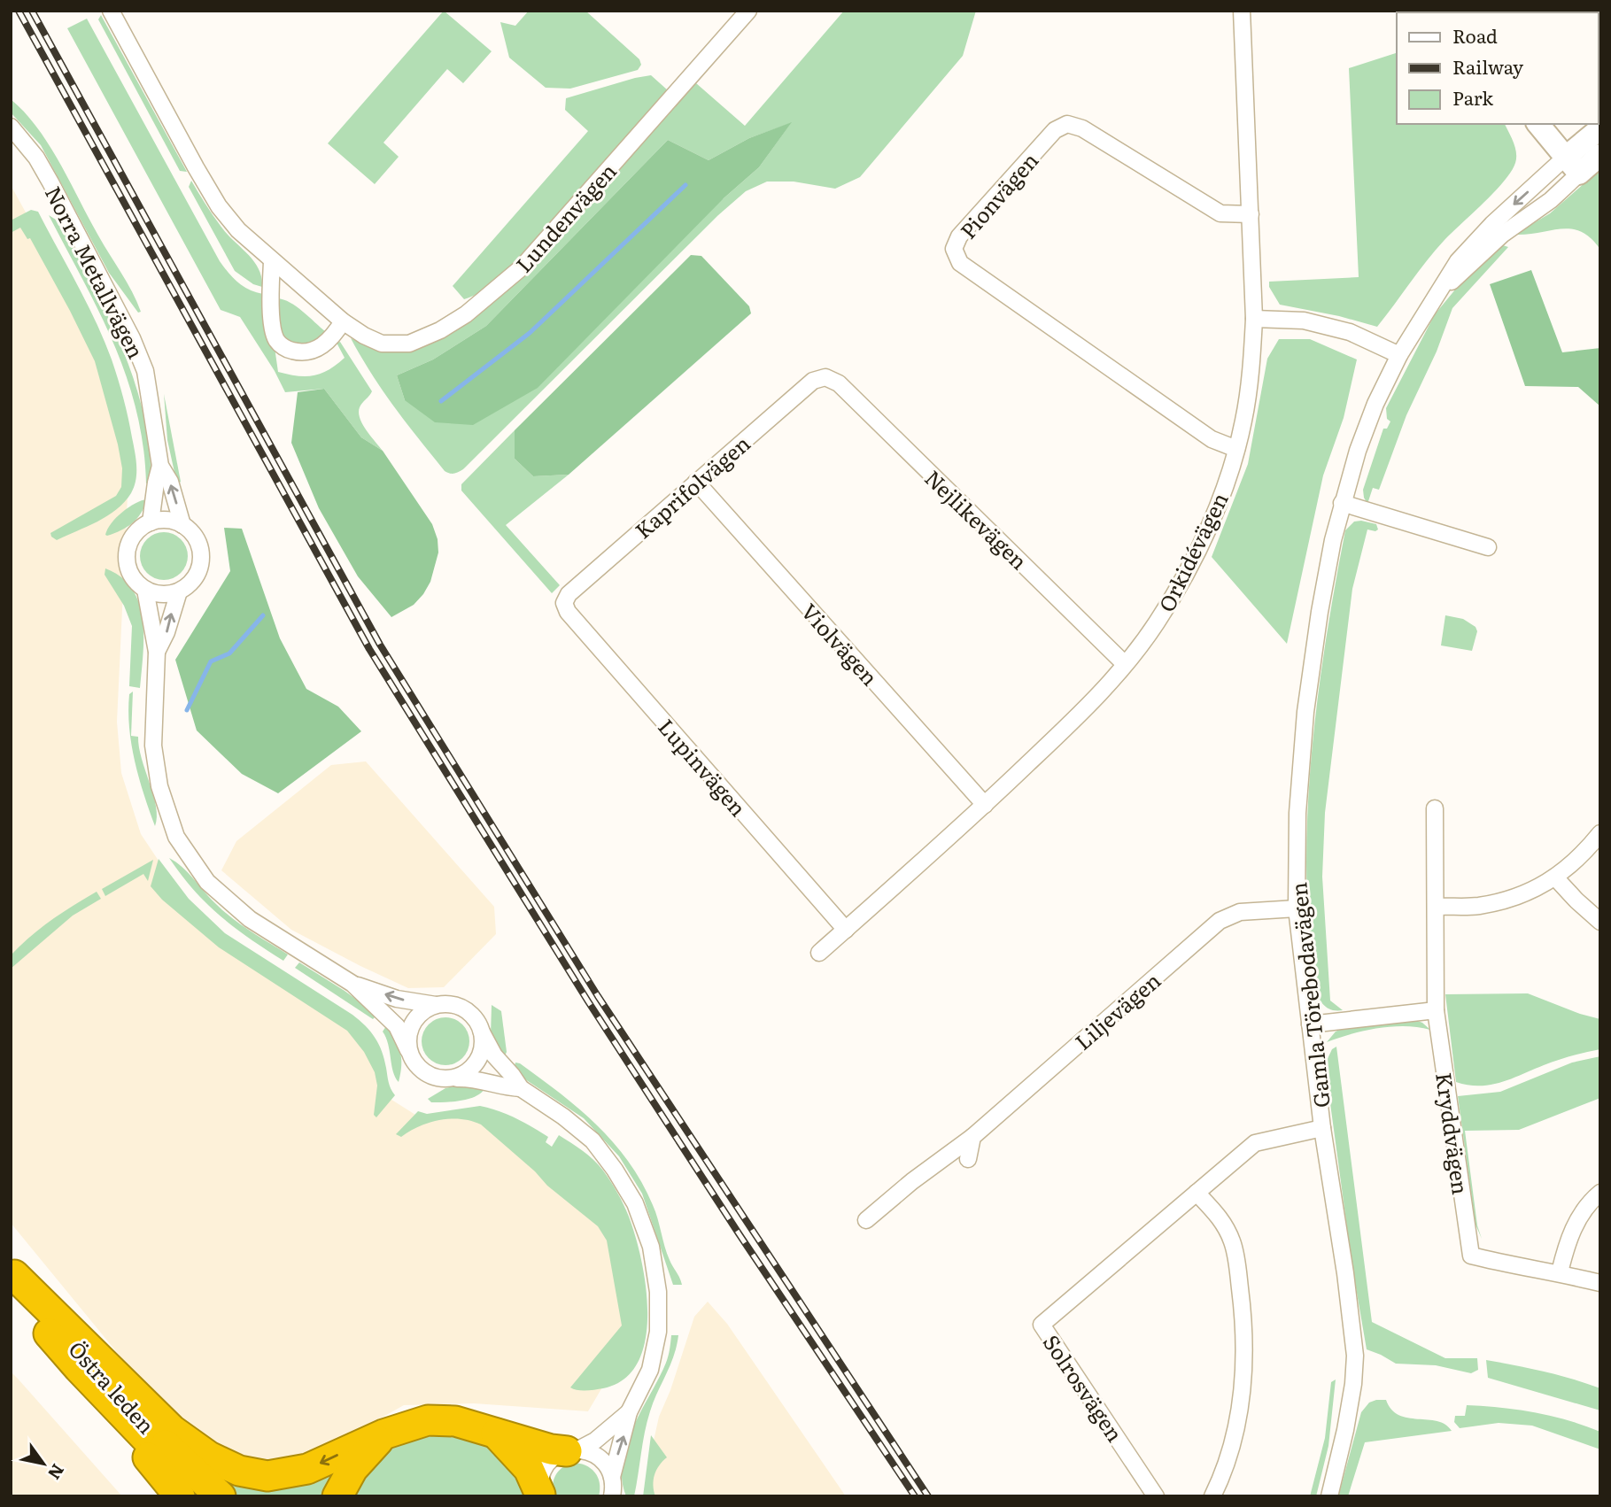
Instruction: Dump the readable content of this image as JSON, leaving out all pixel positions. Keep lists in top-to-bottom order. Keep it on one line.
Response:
{"streets":{"highway":["Östra leden"],"street":["Pionvägen","Lundenvägen","Norra Metallvägen","Kaprifolvägen","Nejlikevägen","Orkidévägen","Violvägen","Lupinvägen","Gamla Törebodavägen","Liljevägen","Kryddvägen","Solrosvägen"]},"crossings":[["Pionvägen","Orkidévägen"],["Kaprifolvägen","Nejlikevägen"],["Kaprifolvägen","Violvägen"],["Kaprifolvägen","Lupinvägen"],["Nejlikevägen","Orkidévägen"],["Orkidévägen","Violvägen"],["Orkidévägen","Lupinvägen"],["Gamla Törebodavägen","Liljevägen"],["Gamla Törebodavägen","Solrosvägen"]],"legend":["Road","Railway","Park"],"north":"bottom right"}
